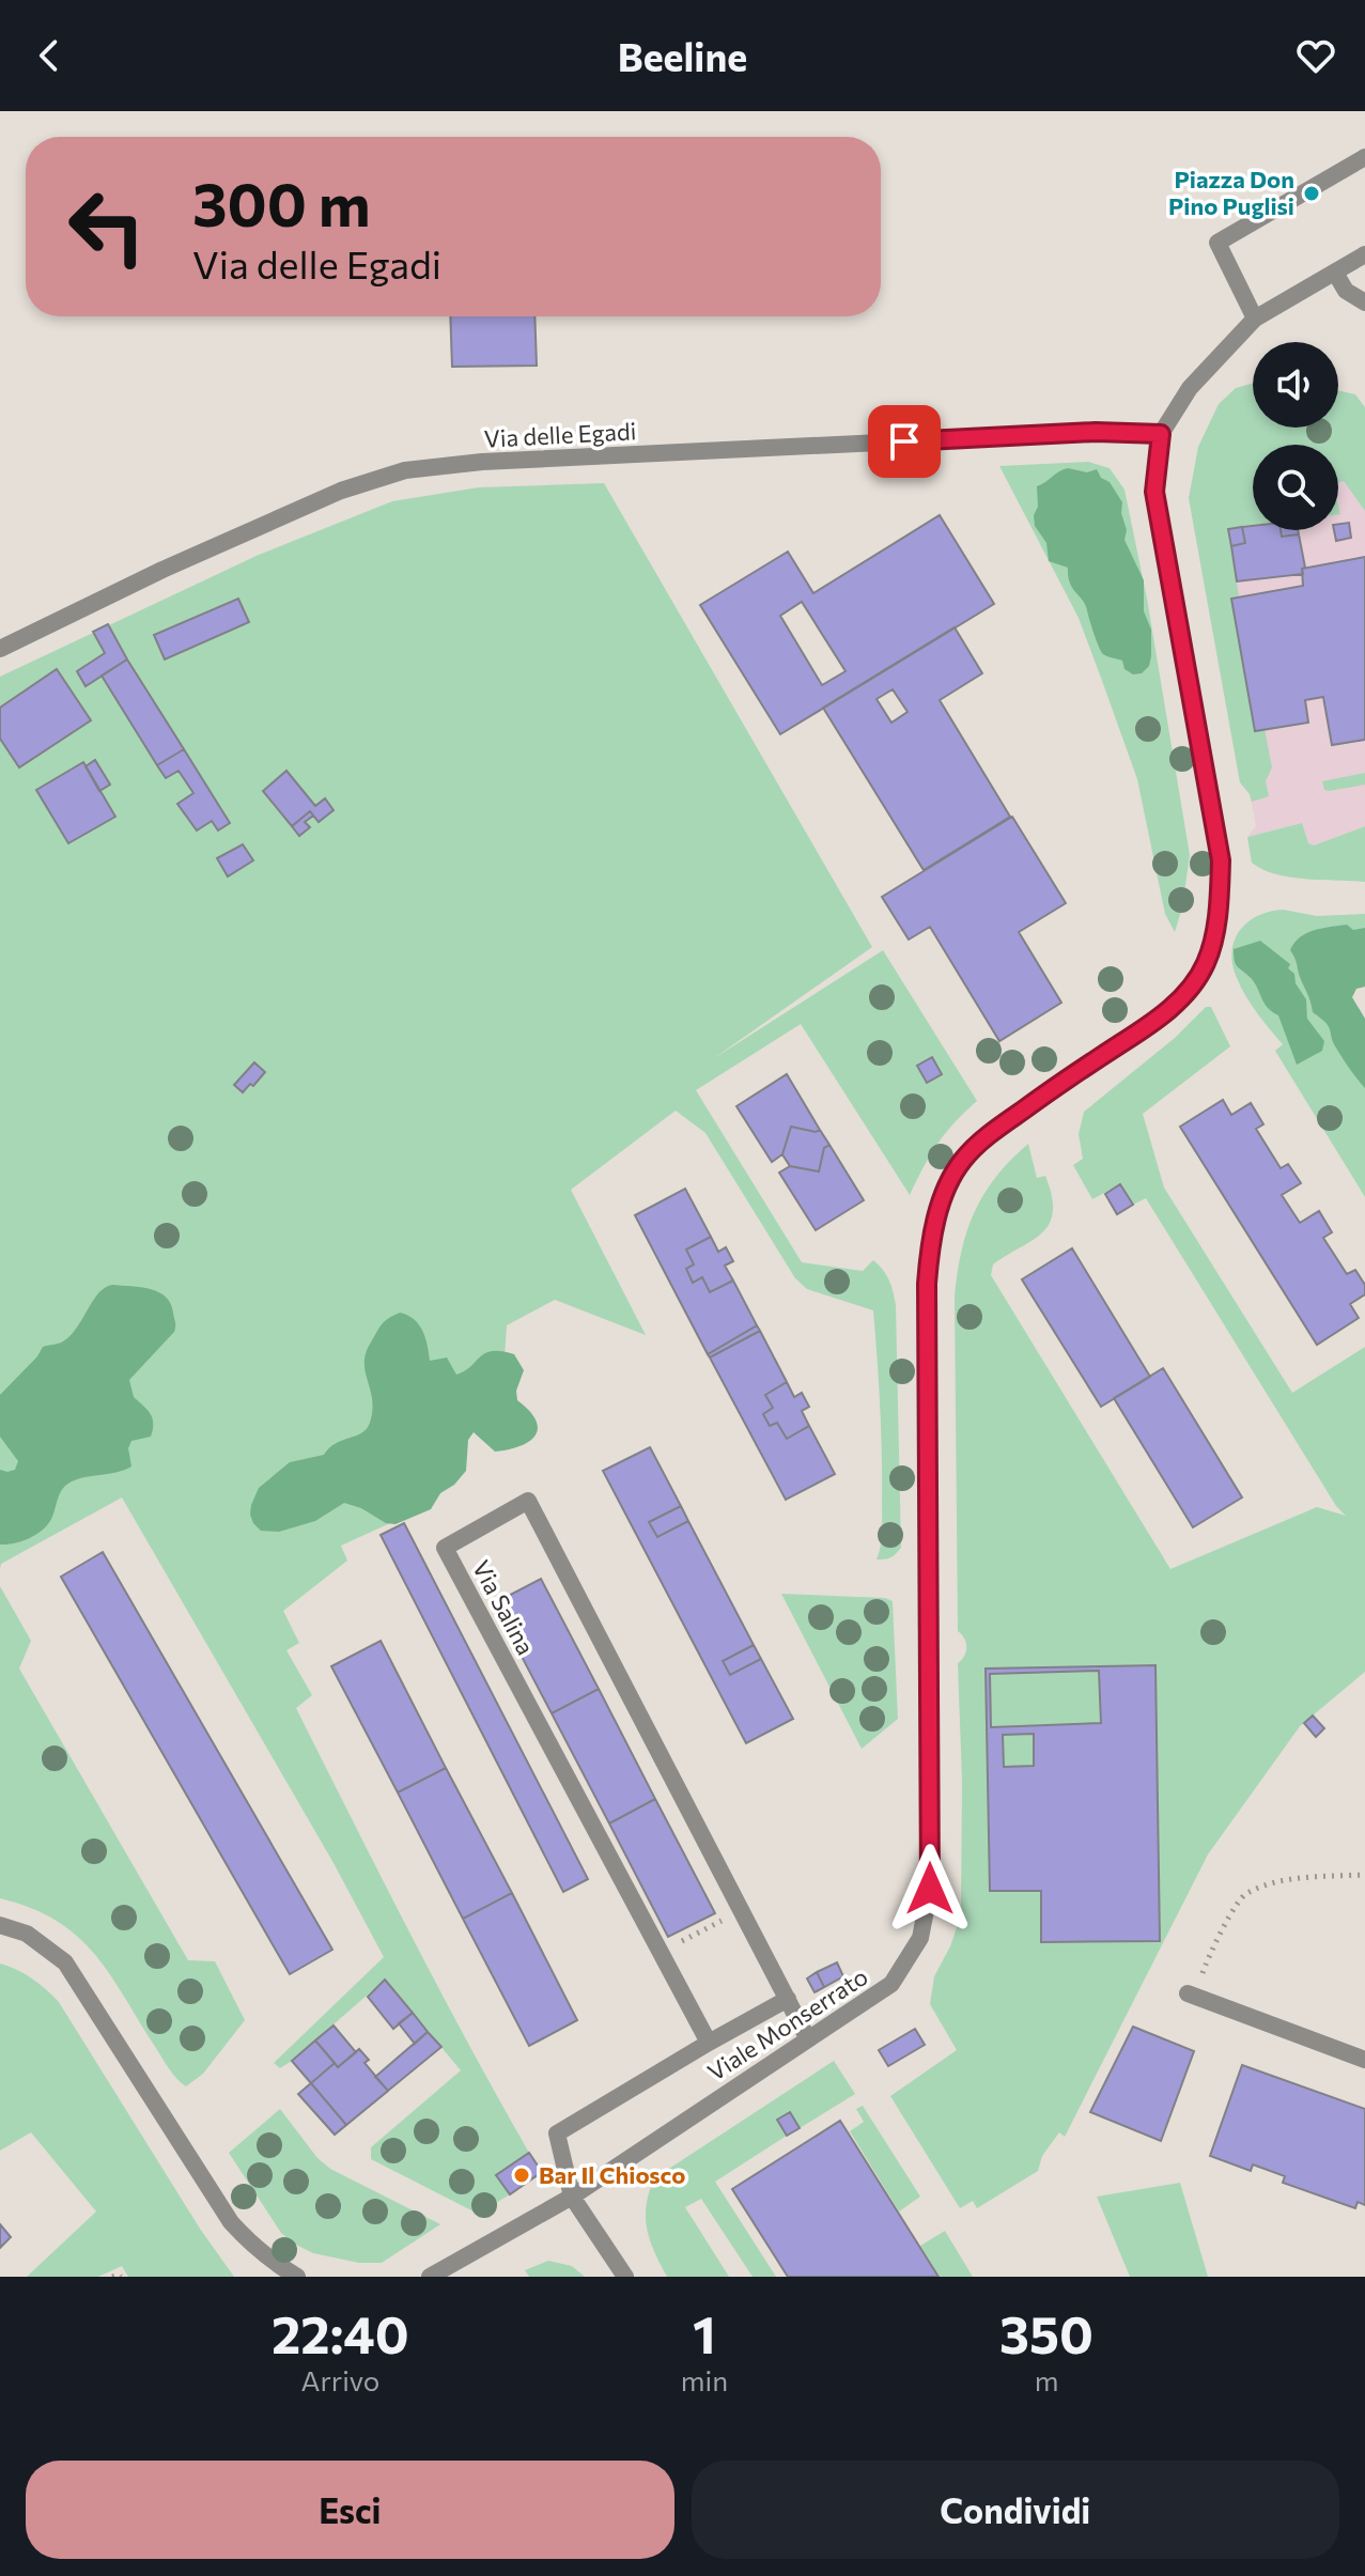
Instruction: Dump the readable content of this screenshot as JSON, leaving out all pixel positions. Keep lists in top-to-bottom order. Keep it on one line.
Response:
{"streets":{"street":["Via delle Egadi","Via Salina","Viale Monserrato"]},"crossings":[["Via delle Egadi","Viale Monserrato"],["Via Salina","Viale Monserrato"]],"places":["Piazza Don Pino Puglisi","Bar Il Chiosco"],"page":{"header":"Beeline","turn":["300 m","Via delle Egadi"],"eta":["22:40","Arrivo","1","min","350","m"],"buttons":["Esci","Condividi"]}}
